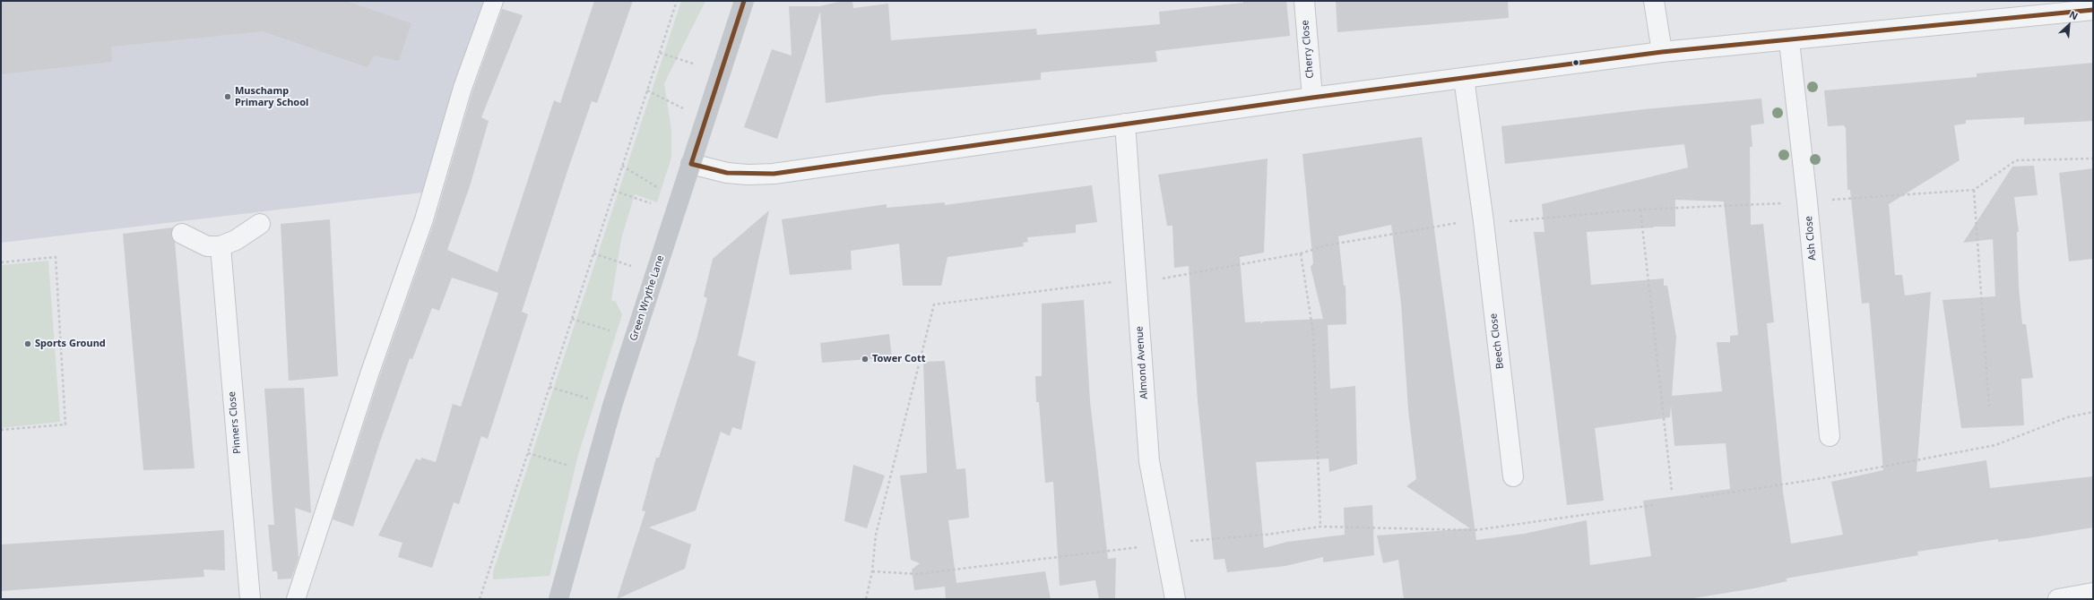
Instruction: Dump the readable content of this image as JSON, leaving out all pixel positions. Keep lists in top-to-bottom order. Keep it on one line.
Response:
{"streets":{"street":["Cherry Close","Ash Close","Green Wrythe Lane","Beech Close","Almond Avenue","Pinners Close"]},"places":["Muschamp Primary School","Sports Ground","Tower Cott"],"north":"top right"}
